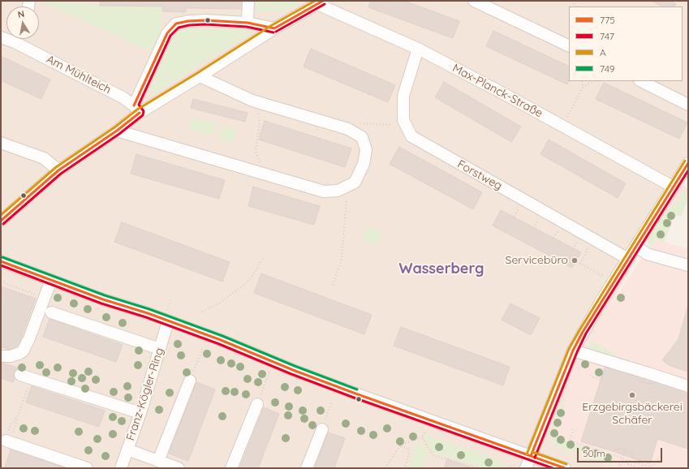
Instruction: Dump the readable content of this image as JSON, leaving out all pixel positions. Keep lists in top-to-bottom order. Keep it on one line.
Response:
{"streets":{"street":["Am Mühlteich","Max-Planck-Straße","Forstweg","Franz-Kögler-Ring"]},"crossings":[["Max-Planck-Straße","Forstweg"]],"districts":["Wasserberg"],"places":["Servicebüro","Erzgebirgsbäckerei Schäfer"],"lines":["transit line 775","transit line A","transit line 747","transit line 749"],"legend":["775","747","A","749"],"scale_bar":"50 m","north":"top"}
